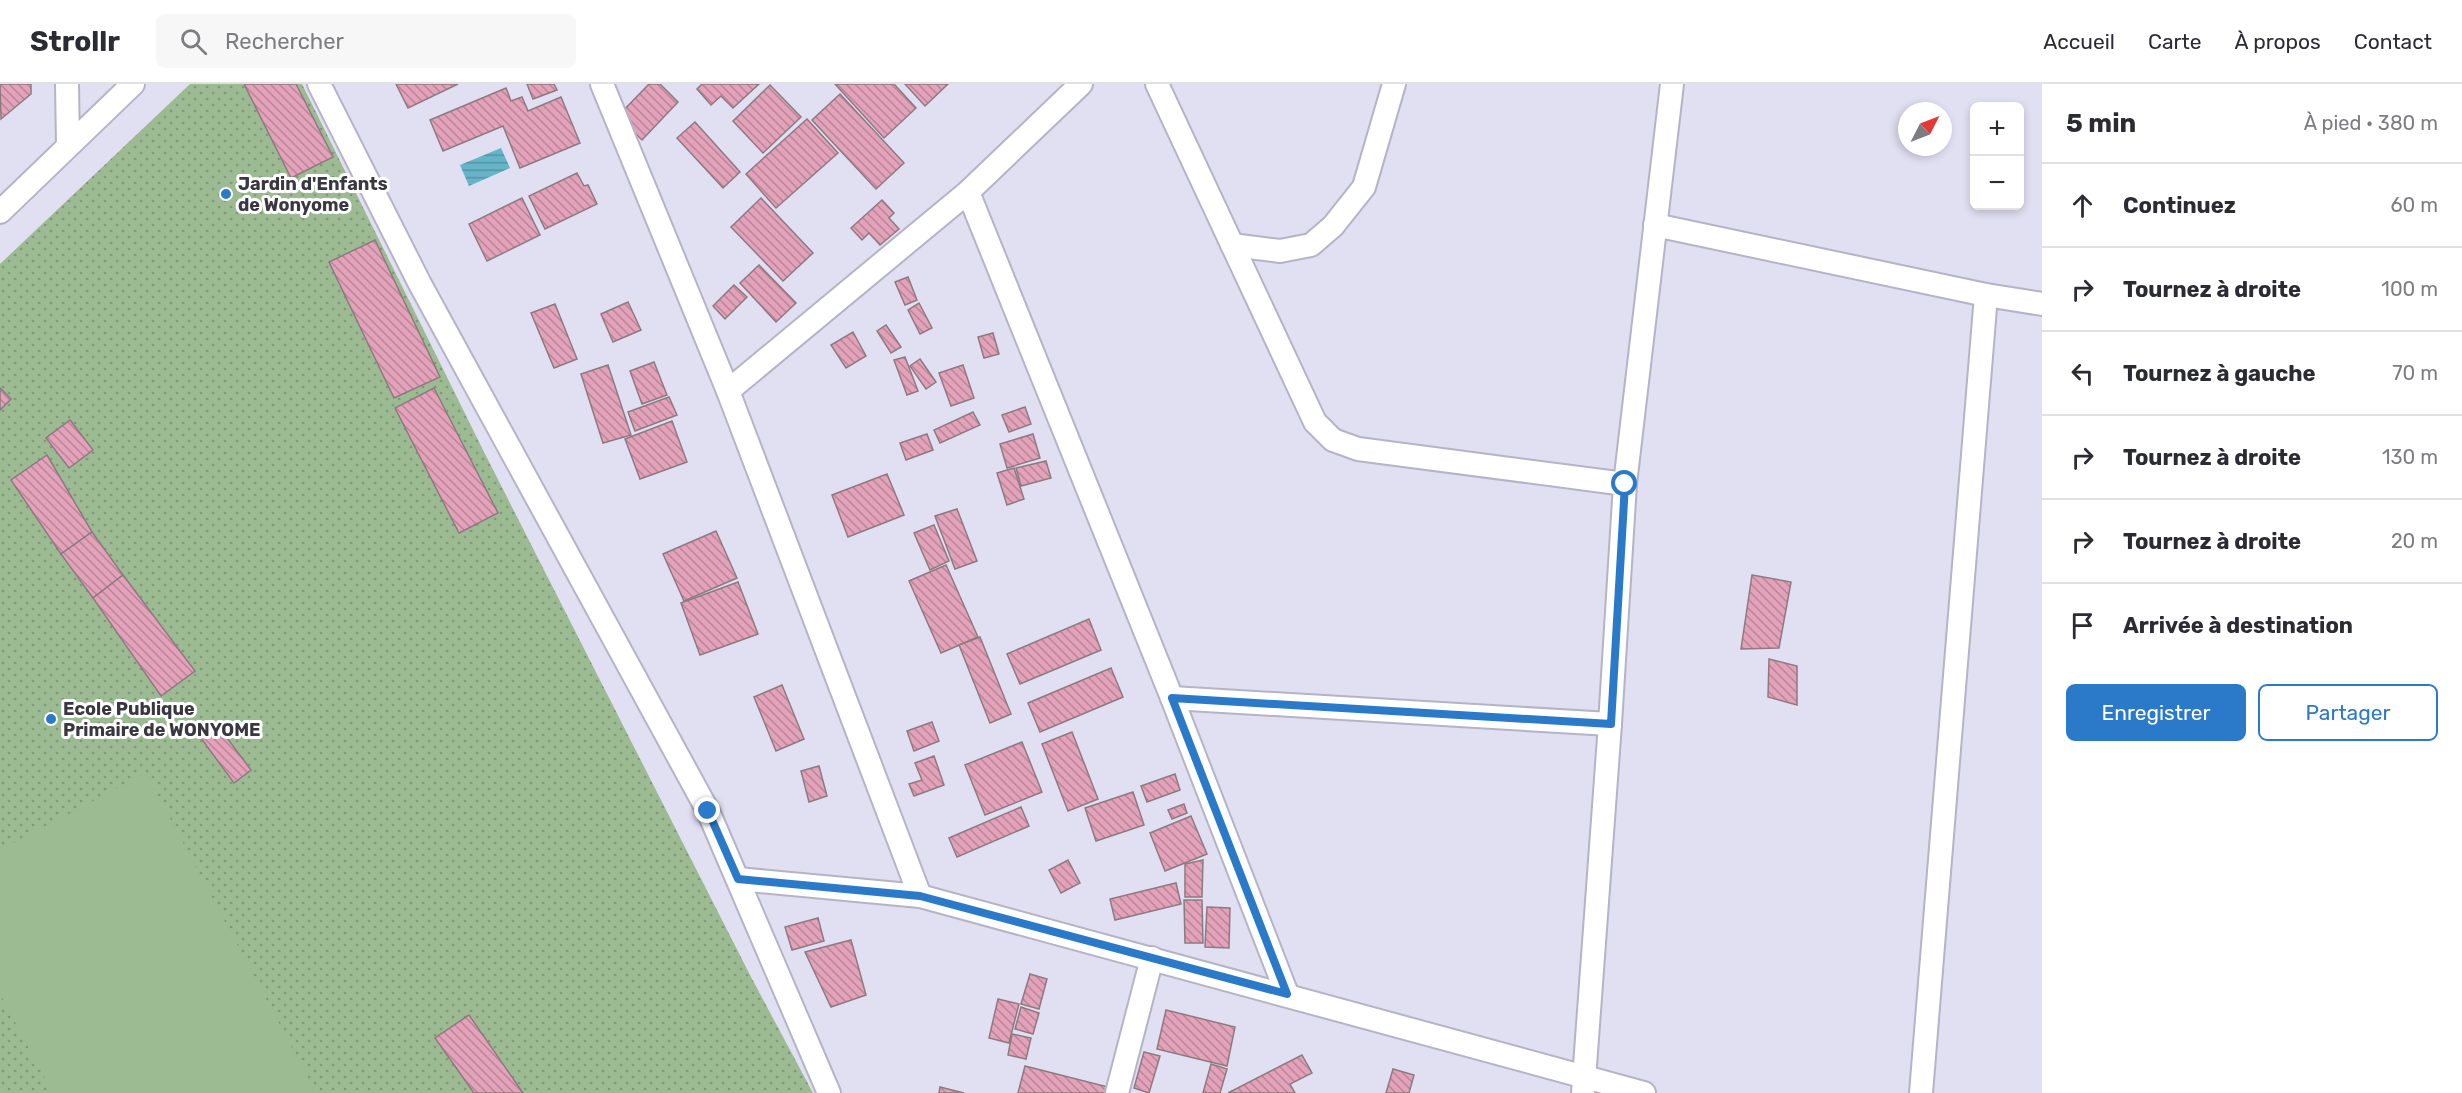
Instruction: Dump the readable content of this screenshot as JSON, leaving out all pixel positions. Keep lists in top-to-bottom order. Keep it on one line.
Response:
{"places":["Jardin d'Enfants de Wonyome","Ecole Publique Primaire de WONYOME"],"north":"top right","page":{"header":"Strollr","search":"Rechercher","nav":["Accueil","Carte","À propos","Contact"],"heading":["5 min","À pied · 380 m"],"map_buttons":["+","−"],"list":[["Continuez","60 m"],["Tournez à droite","100 m"],["Tournez à gauche","70 m"],["Tournez à droite","130 m"],["Tournez à droite","20 m"],"Arrivée à destination"],"buttons":["Enregistrer","Partager"]}}
